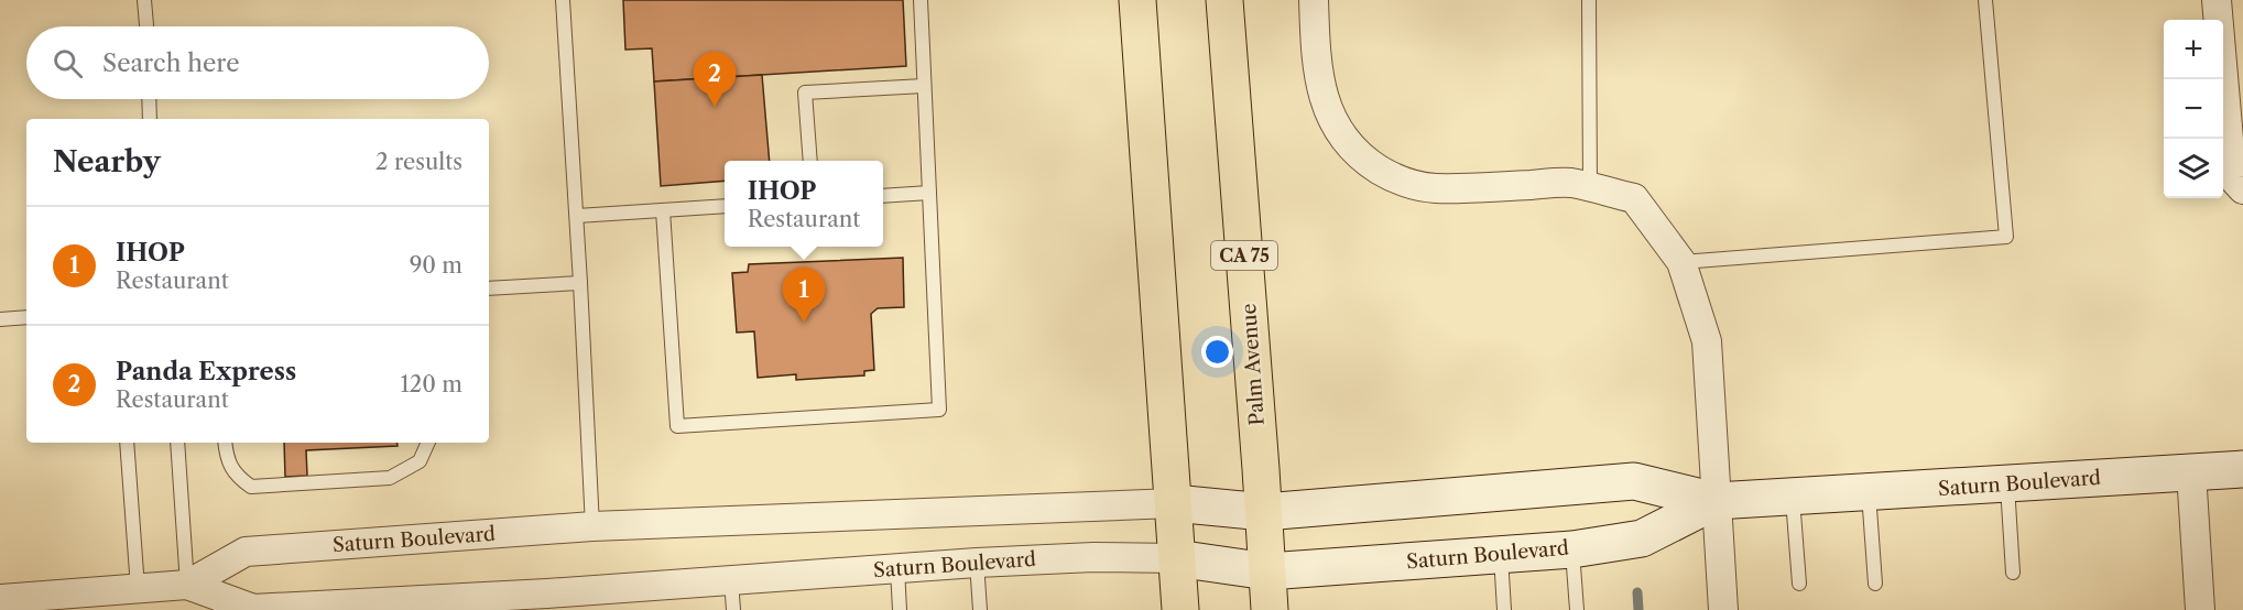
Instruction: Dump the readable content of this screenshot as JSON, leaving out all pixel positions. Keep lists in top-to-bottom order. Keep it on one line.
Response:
{"streets":{"highway":["CA 75","Palm Avenue"],"main road":["Saturn Boulevard"]},"crossings":[["Palm Avenue","Saturn Boulevard"]],"page":{"map_buttons":["+","−"],"search":"Search here","pins":["2","1"],"heading":["Nearby","2 results"],"popup":["IHOP","Restaurant"],"list":[{"mark":"1","name":"IHOP","note":"Restaurant","value":"90 m"},{"mark":"2","name":"Panda Express","note":"Restaurant","value":"120 m"}]}}
